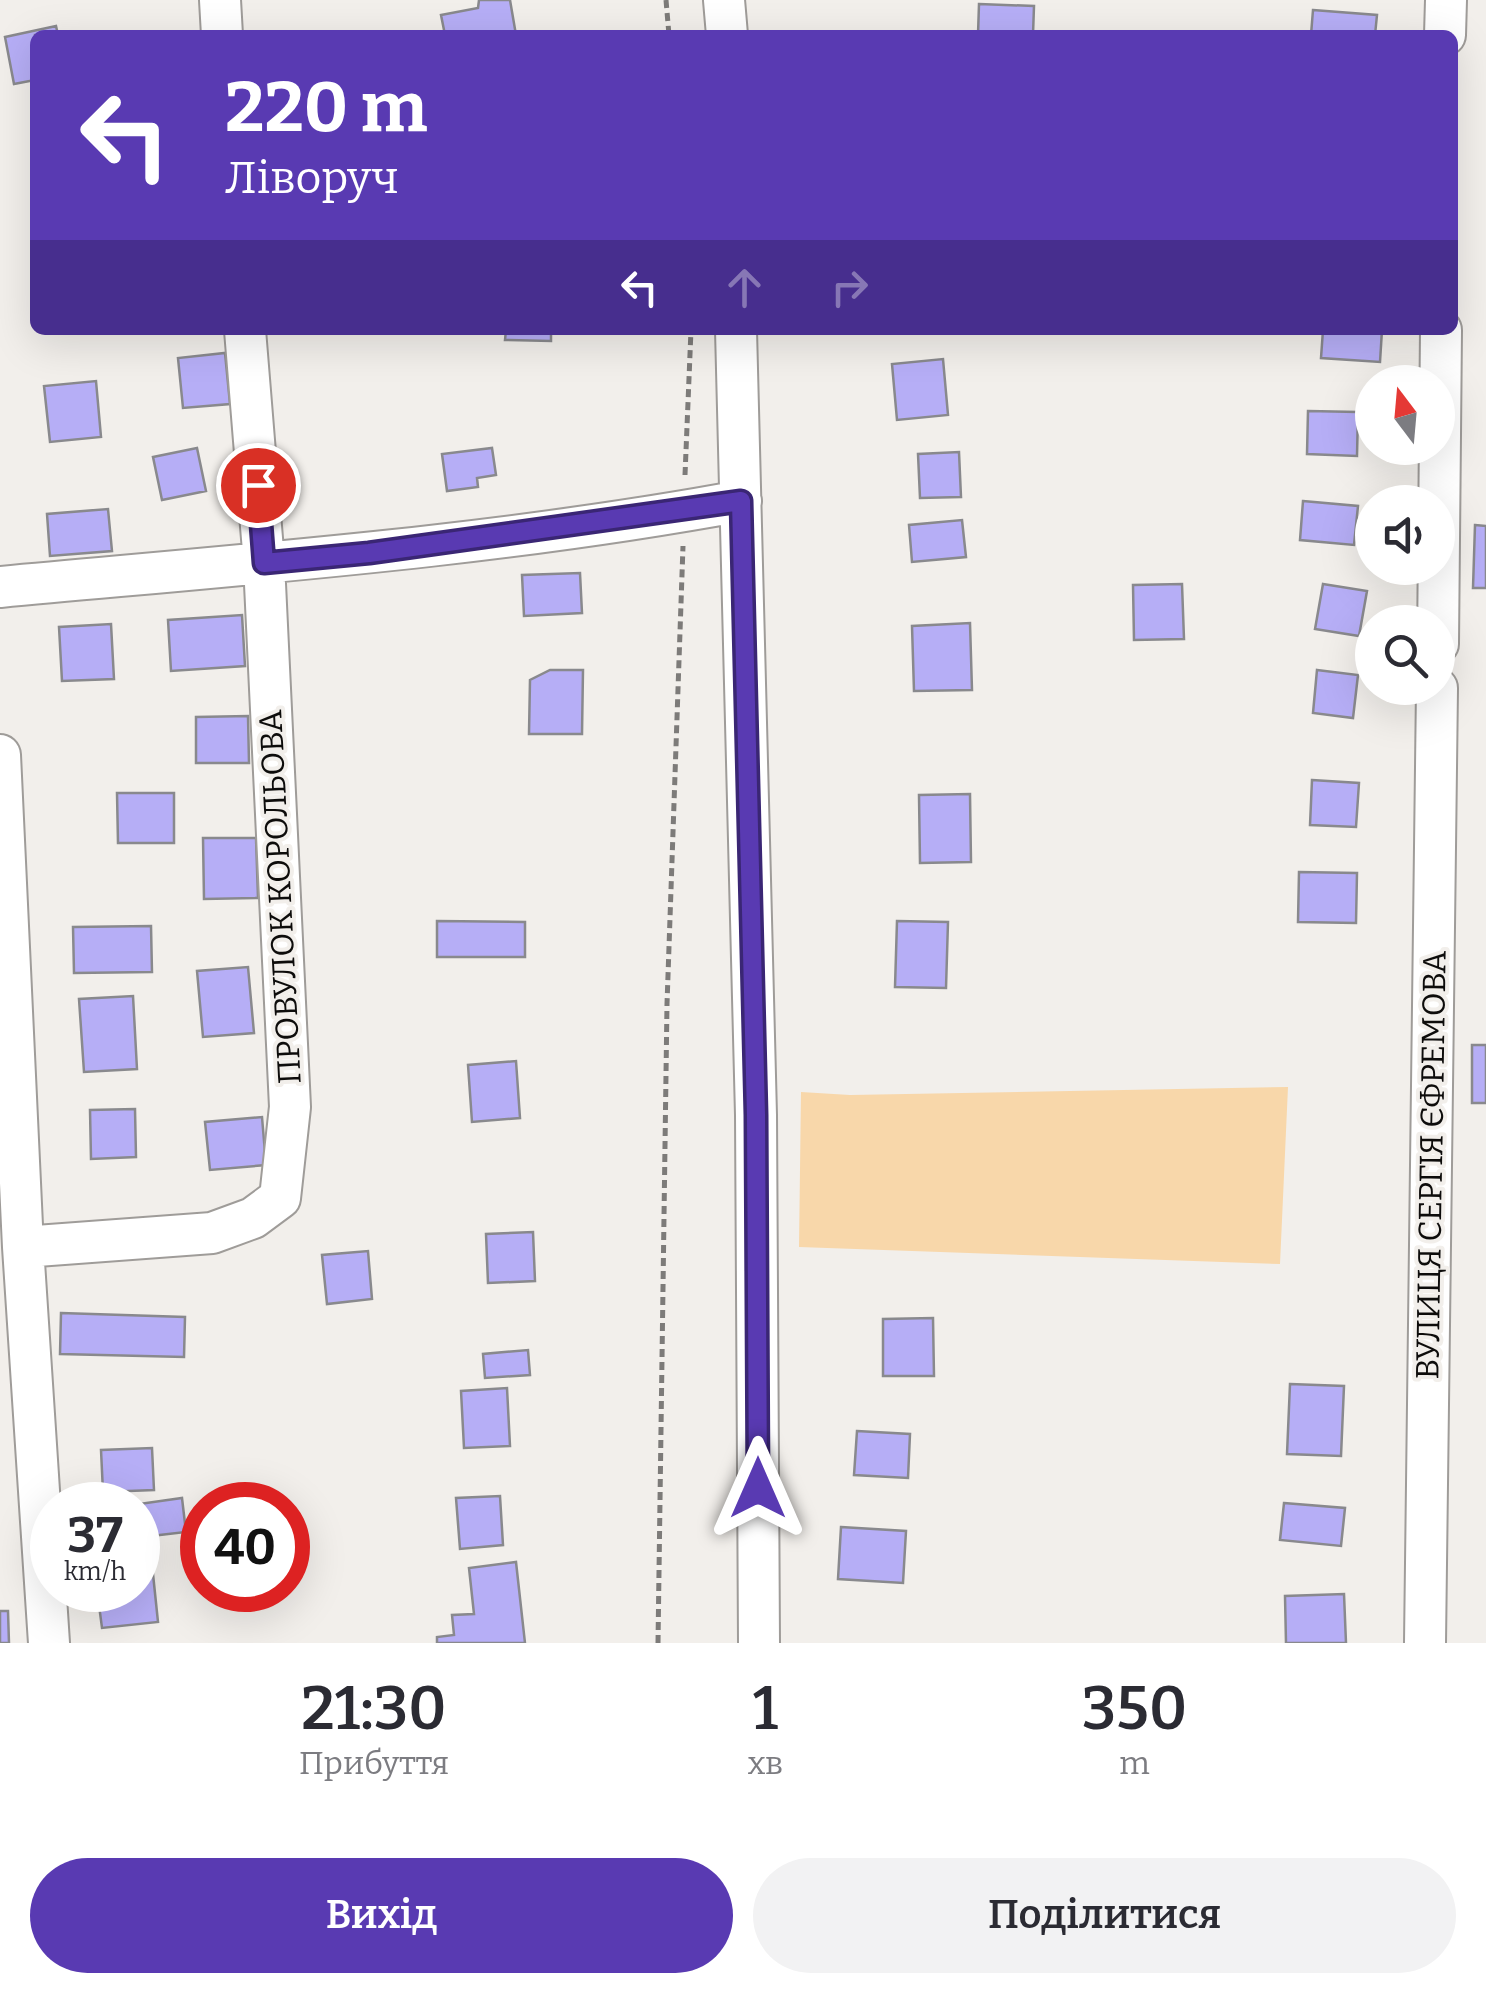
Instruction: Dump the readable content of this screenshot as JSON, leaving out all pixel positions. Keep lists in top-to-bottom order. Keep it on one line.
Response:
{"streets":{"street":["ПРОВУЛОК КОРОЛЬОВА","ВУЛИЦЯ СЕРГІЯ ЄФРЕМОВА"]},"north":"top","page":{"turn":["220 m","Ліворуч"],"speed":"37 km/h","limit":"40","eta":["21:30","Прибуття","1","хв","350","m"],"buttons":["Вихід","Поділитися"]}}
